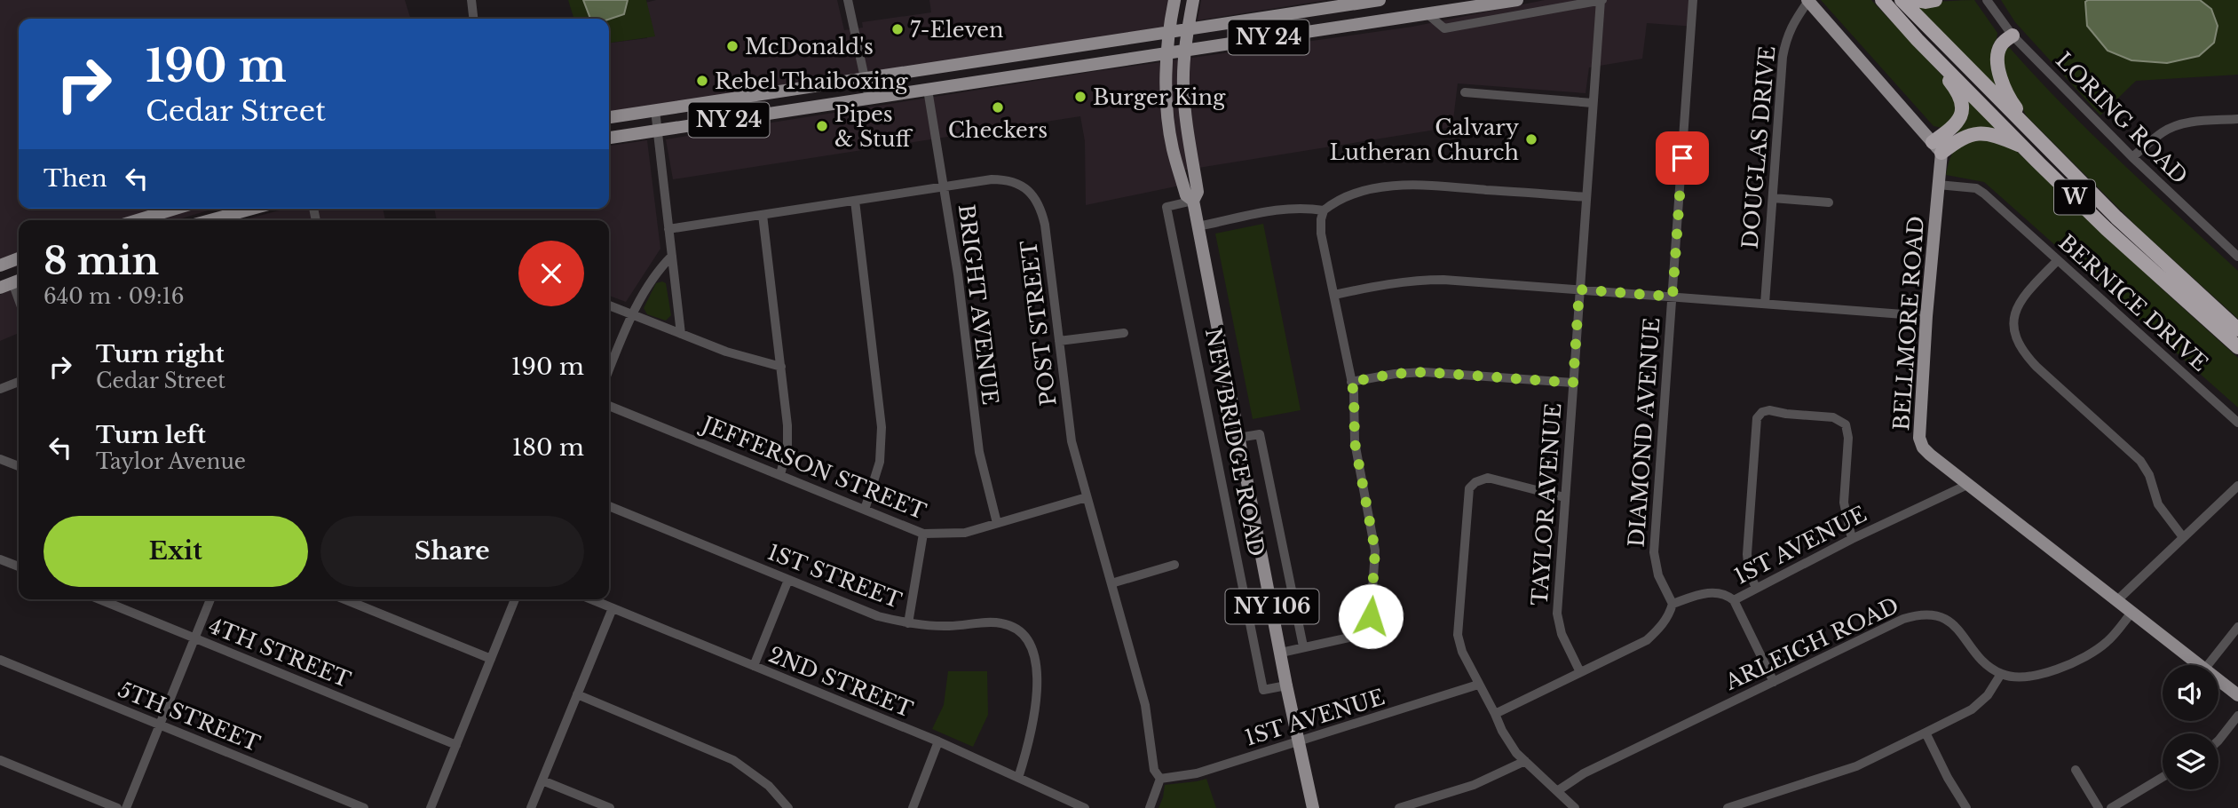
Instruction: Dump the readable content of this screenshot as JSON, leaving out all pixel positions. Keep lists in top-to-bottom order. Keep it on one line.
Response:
{"streets":{"highway":["W"],"main road":["NY 24","BELLMORE ROAD","NEWBRIDGE ROAD","NY 106"],"street":["LORING ROAD","DOUGLAS DRIVE","BERNICE DRIVE","BRIGHT AVENUE","POST STREET","DIAMOND AVENUE","JEFFERSON STREET","TAYLOR AVENUE","1ST AVENUE","1ST STREET","ARLEIGH ROAD","4TH STREET","2ND STREET","5TH STREET"]},"crossings":[["NY 24","BRIGHT AVENUE"],["NY 24","NEWBRIDGE ROAD"],["NY 24","NY 106"],["BERNICE DRIVE","BELLMORE ROAD"],["BRIGHT AVENUE","POST STREET"],["BRIGHT AVENUE","JEFFERSON STREET"],["POST STREET","JEFFERSON STREET"],["POST STREET","1ST AVENUE"],["BELLMORE ROAD","1ST AVENUE"],["DIAMOND AVENUE","1ST AVENUE"],["NEWBRIDGE ROAD","1ST AVENUE"],["NEWBRIDGE ROAD","NY 106"],["1ST STREET","2ND STREET"]],"places":["7-Eleven","McDonald's","Rebel Thaiboxing","Burger King","Checkers","Pipes & Stuff","Calvary Lutheran Church"],"page":{"turn":["190 m","Cedar Street"],"then":"Then","heading":["8 min","640 m · 09:16"],"list":[{"name":"Turn right","note":"Cedar Street","value":"190 m"},{"name":"Turn left","note":"Taylor Avenue","value":"180 m"}],"buttons":["Exit","Share"]}}
